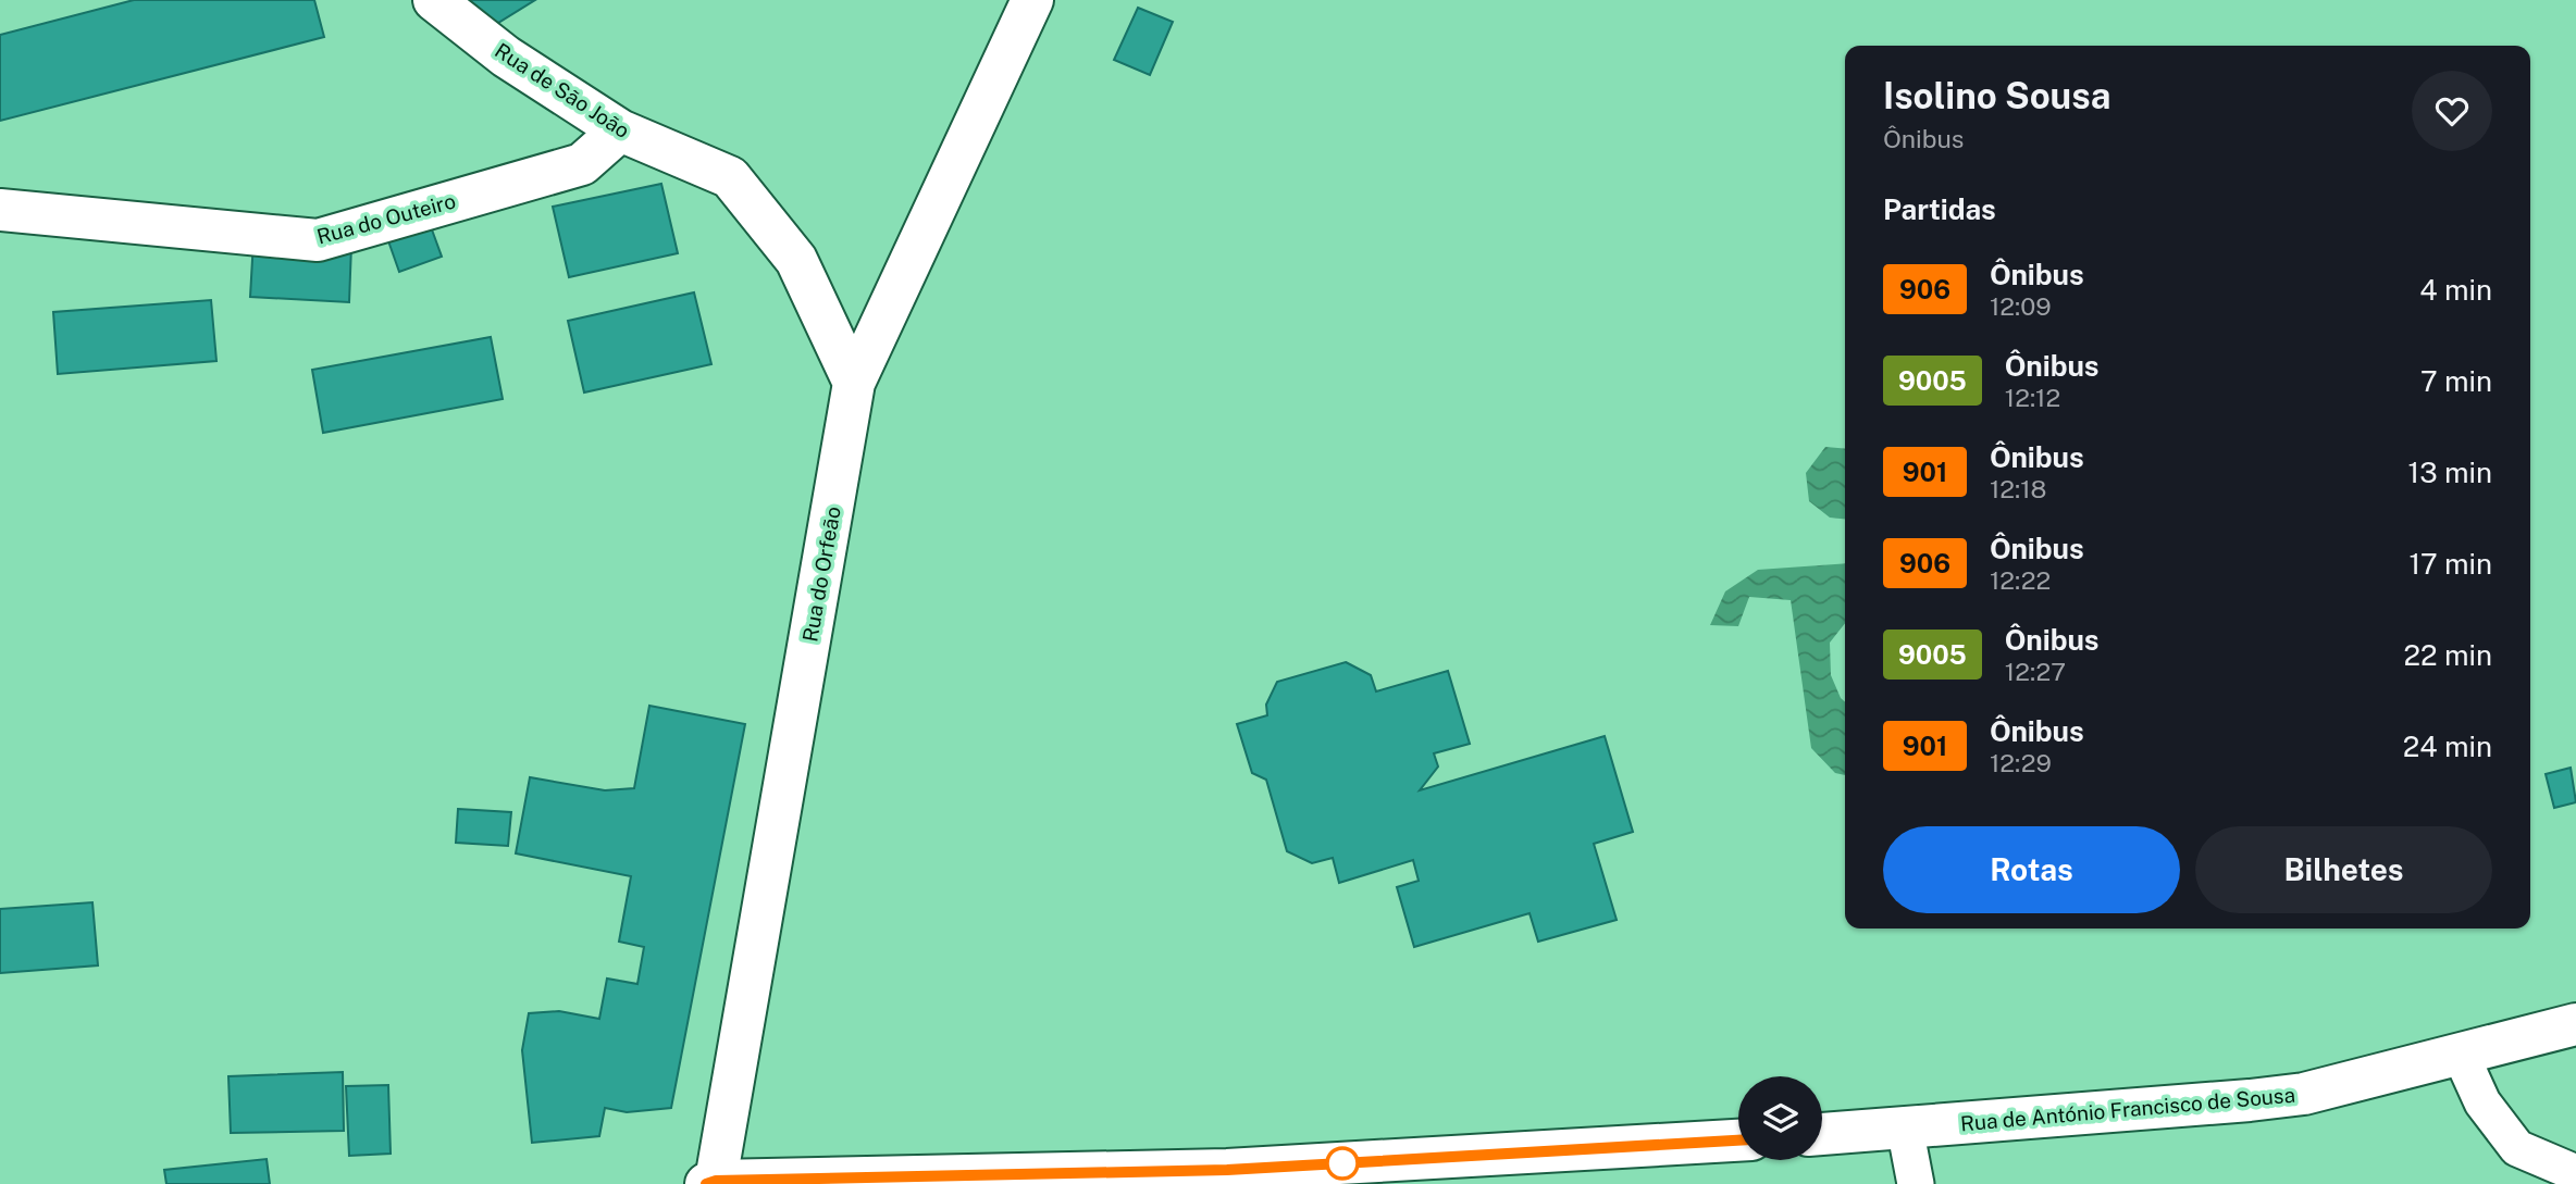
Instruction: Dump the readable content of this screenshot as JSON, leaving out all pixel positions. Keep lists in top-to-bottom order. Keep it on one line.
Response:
{"streets":{"street":["Rua de São João","Rua do Outeiro","Rua do Orfeão","Rua de António Francisco de Sousa"]},"crossings":[["Rua de São João","Rua do Outeiro"],["Rua de São João","Rua do Orfeão"]],"lines":["bus line 906"],"page":{"heading":[["Isolino Sousa","Ônibus"],"Partidas"],"list":[{"mark":"906","name":"Ônibus","note":"12:09","value":"4 min"},{"mark":"9005","name":"Ônibus","note":"12:12","value":"7 min"},{"mark":"901","name":"Ônibus","note":"12:18","value":"13 min"},{"mark":"906","name":"Ônibus","note":"12:22","value":"17 min"},{"mark":"9005","name":"Ônibus","note":"12:27","value":"22 min"},{"mark":"901","name":"Ônibus","note":"12:29","value":"24 min"}],"buttons":["Rotas","Bilhetes"]}}
